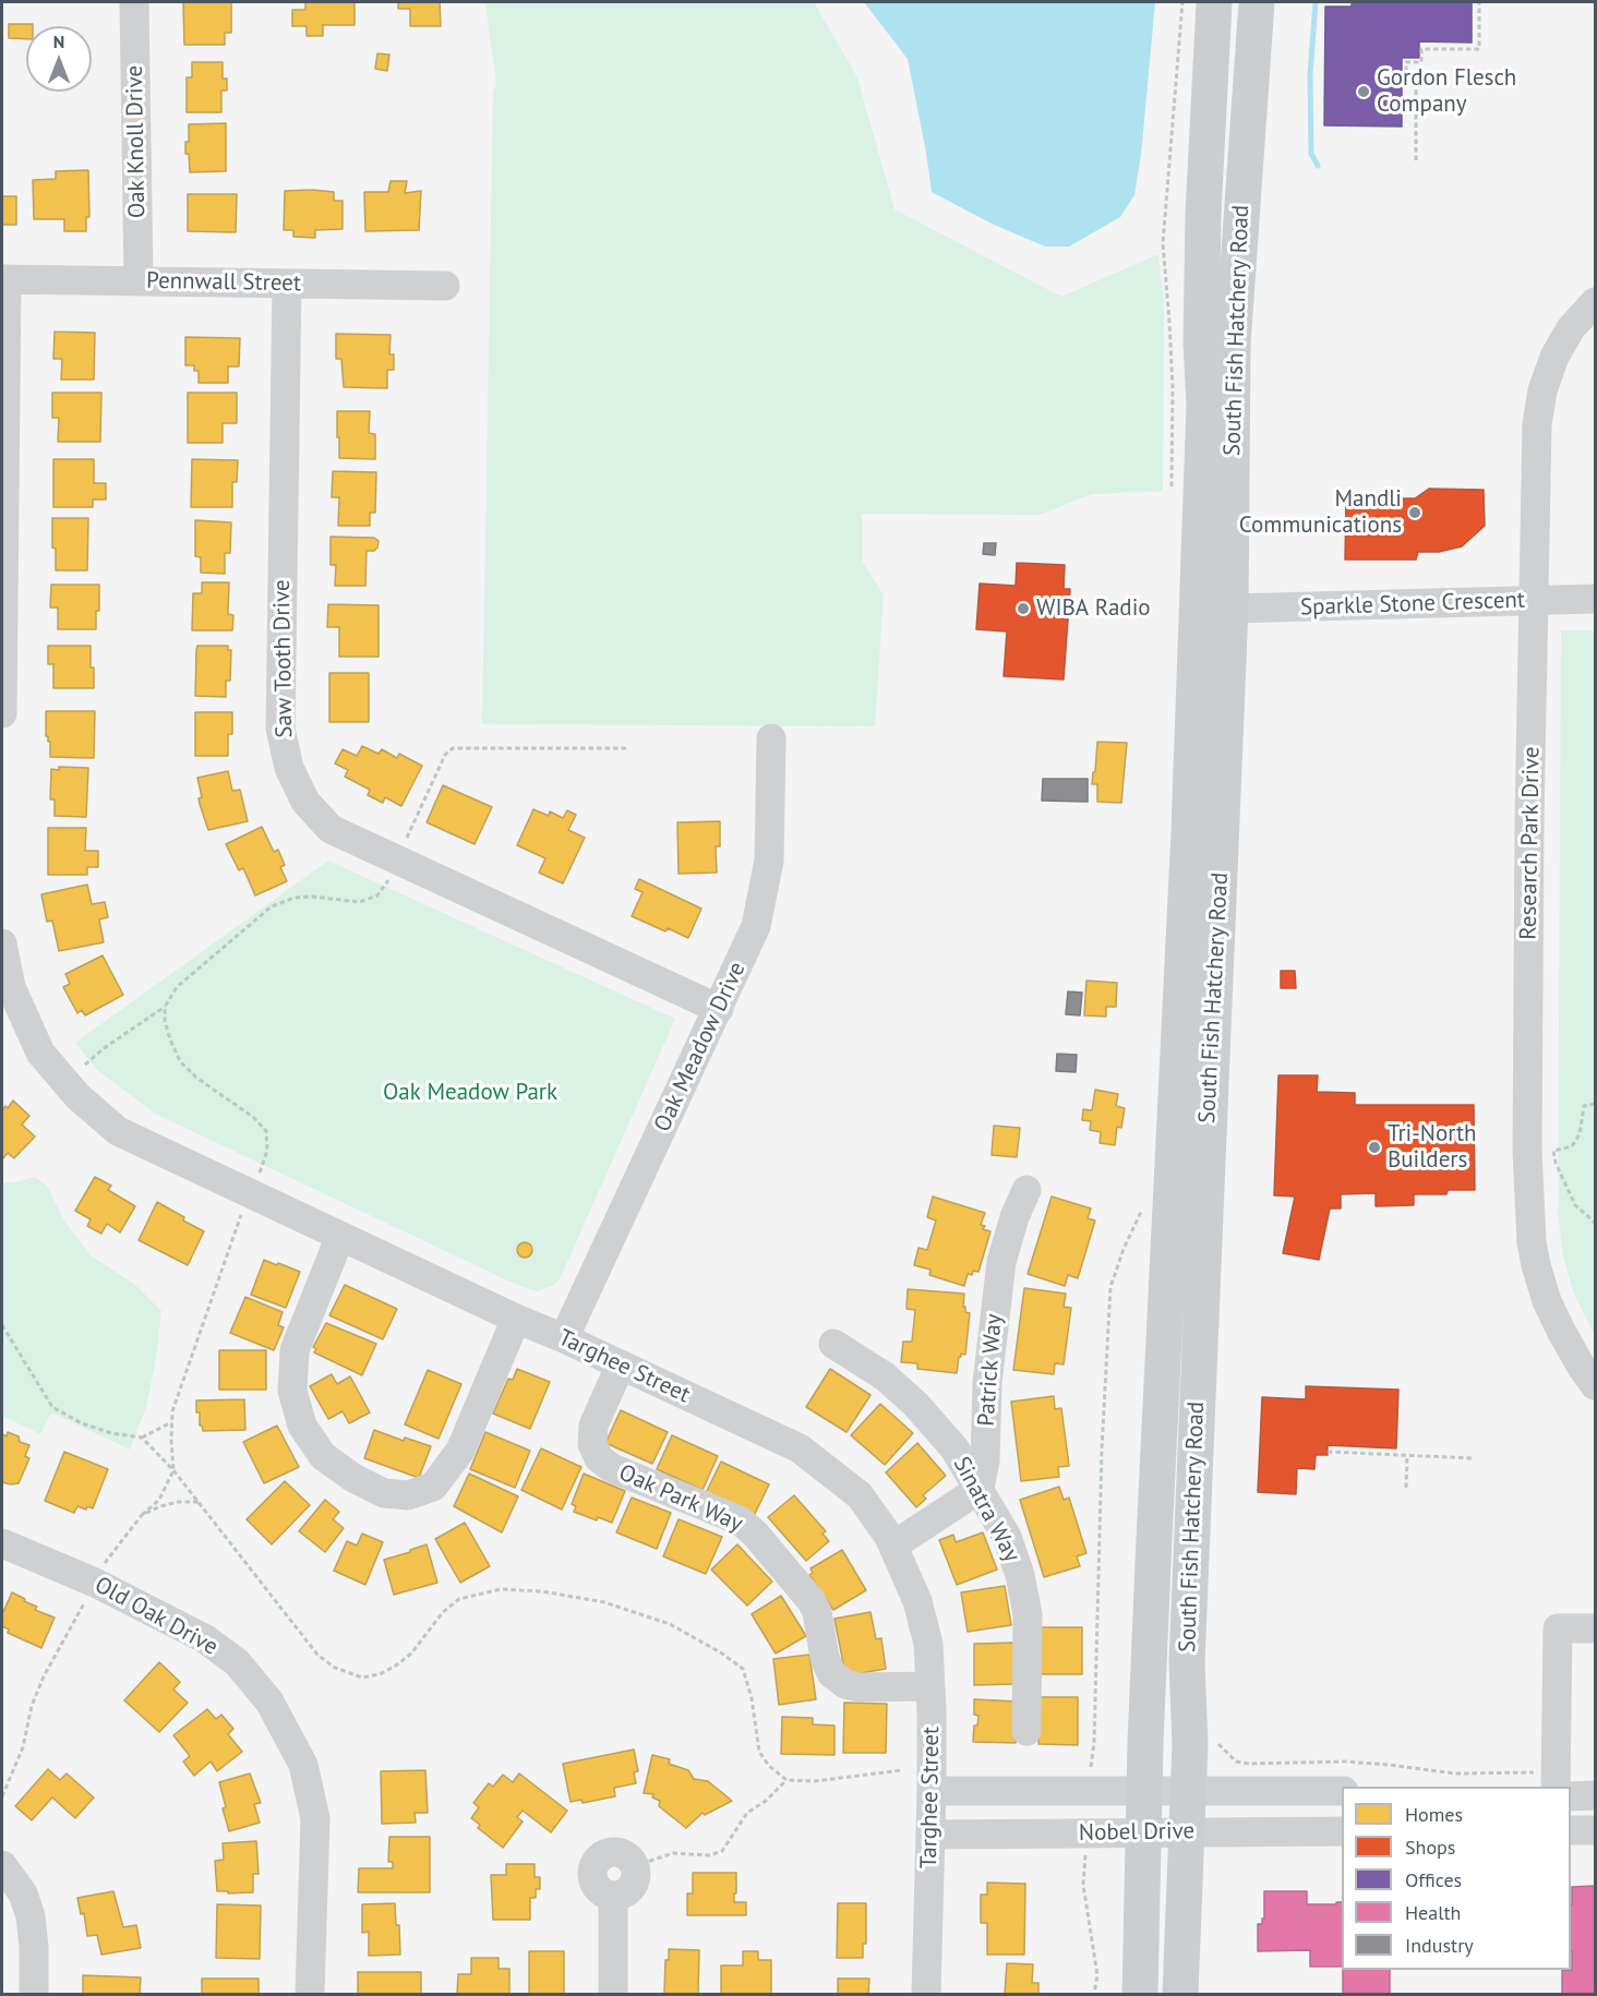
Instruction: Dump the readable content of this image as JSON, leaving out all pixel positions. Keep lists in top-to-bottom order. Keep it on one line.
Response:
{"streets":{"main road":["South Fish Hatchery Road"],"street":["Oak Knoll Drive","Pennwall Street","Sparkle Stone Crescent","Saw Tooth Drive","Research Park Drive","Oak Meadow Drive","Targhee Street","Patrick Way","Oak Park Way","Sinatra Way","Old Oak Drive","Nobel Drive"]},"crossings":[["Oak Knoll Drive","Pennwall Street"],["Pennwall Street","Saw Tooth Drive"],["South Fish Hatchery Road","Sparkle Stone Crescent"],["South Fish Hatchery Road","Nobel Drive"],["Sparkle Stone Crescent","Research Park Drive"],["Saw Tooth Drive","Oak Meadow Drive"],["Oak Meadow Drive","Targhee Street"],["Targhee Street","Oak Park Way"],["Targhee Street","Nobel Drive"],["Patrick Way","Sinatra Way"]],"parks":["Oak Meadow Park"],"places":["Gordon Flesch Company","Mandli Communications","WIBA Radio","Tri-North Builders"],"legend":["Homes","Shops","Offices","Health","Industry"],"north":"top"}
